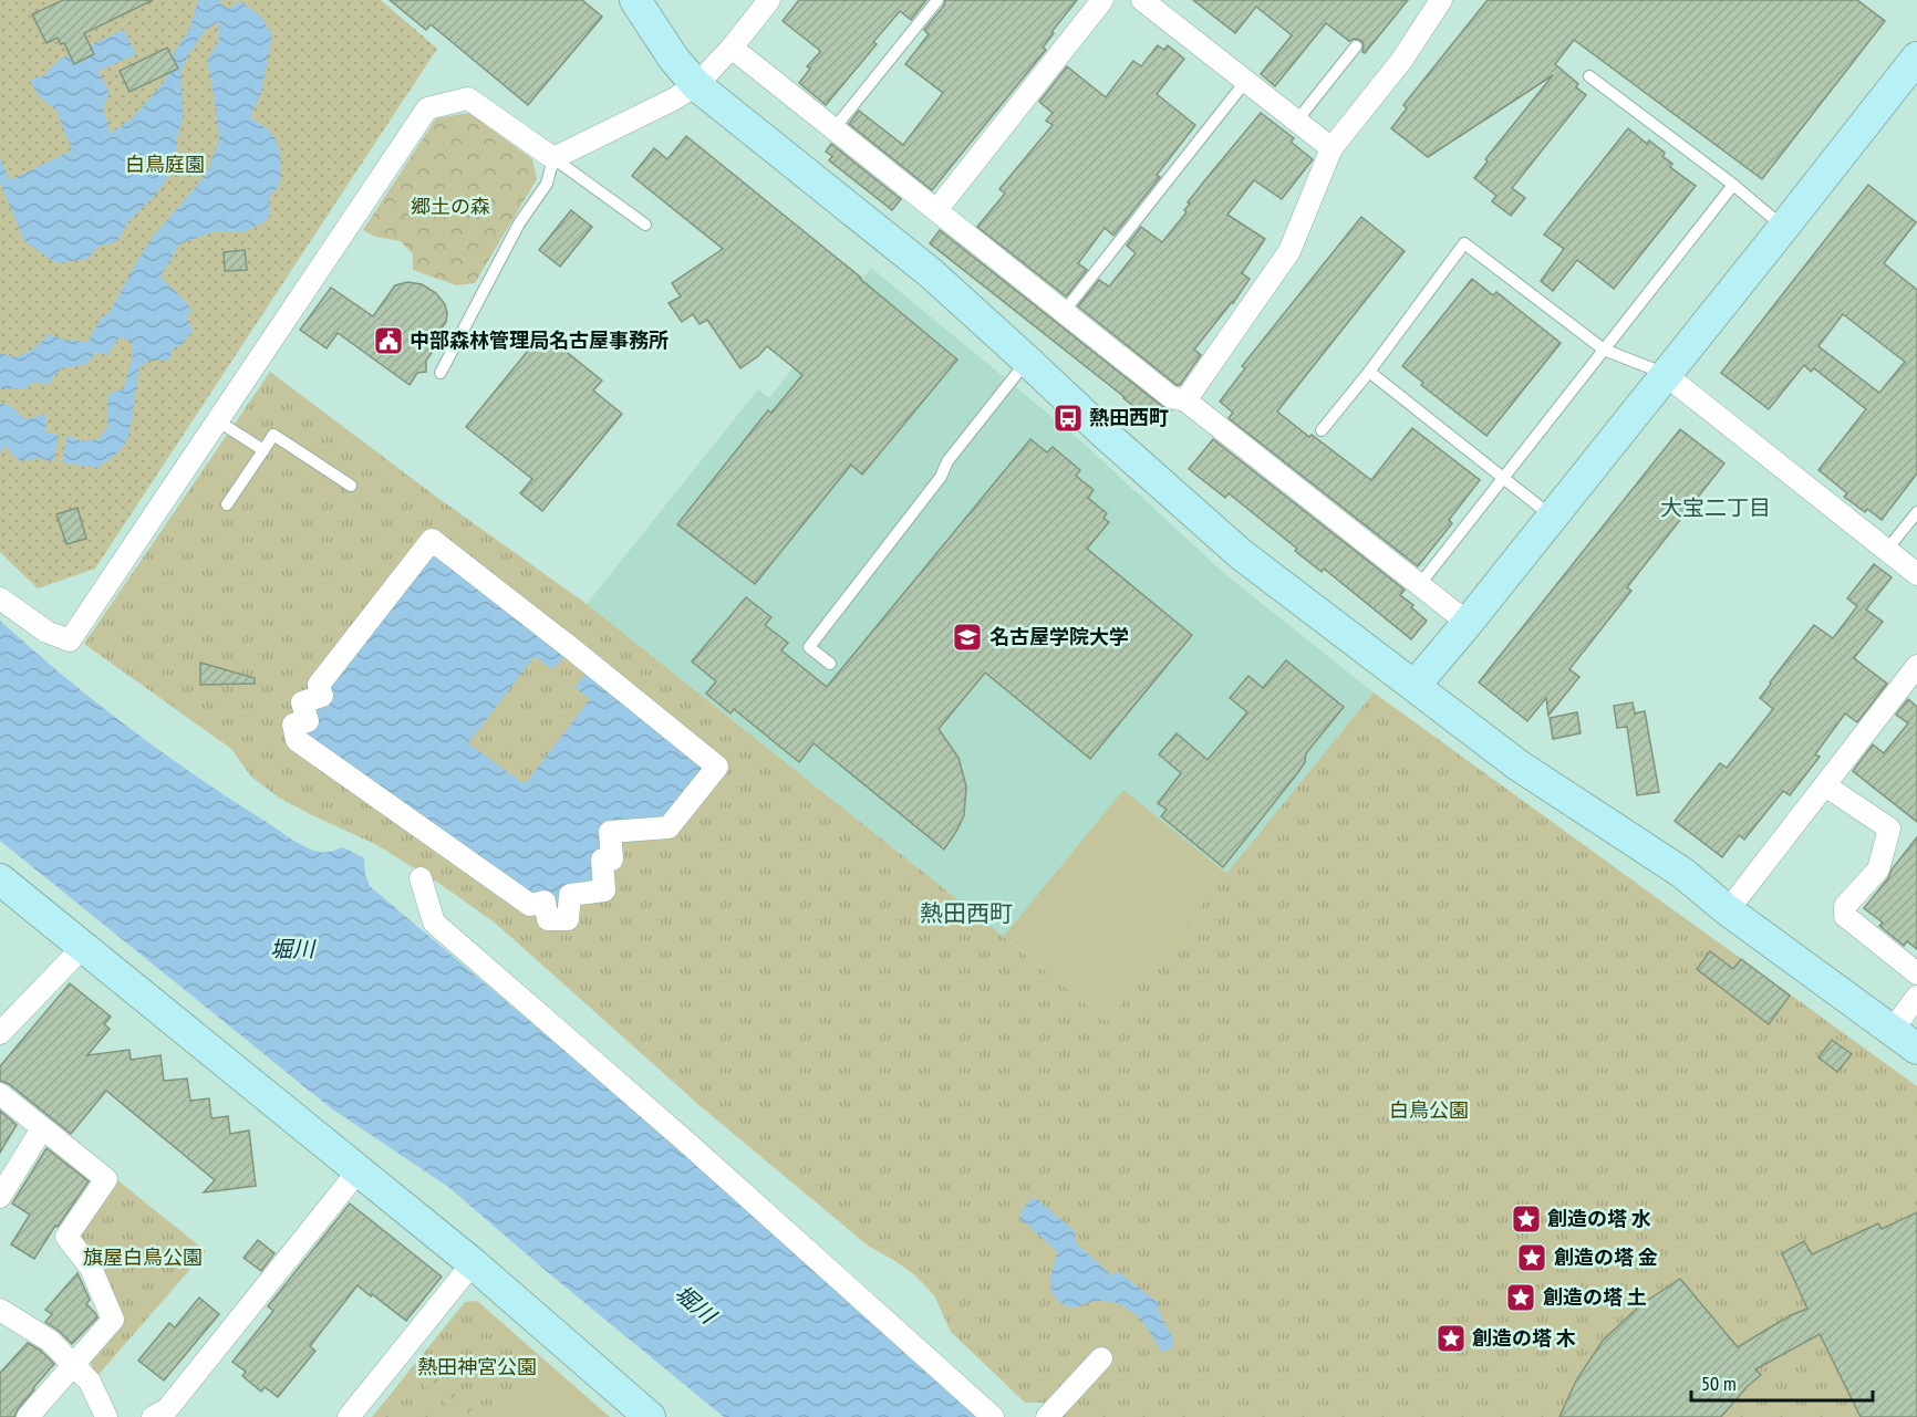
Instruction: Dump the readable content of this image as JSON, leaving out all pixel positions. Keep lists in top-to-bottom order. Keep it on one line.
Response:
{"districts":["大宝二丁目","熱田西町"],"water":["堀川"],"parks":["白鳥庭園","郷土の森","白鳥公園","旗屋白鳥公園","熱田神宮公園"],"places":{"public building":["中部森林管理局名古屋事務所"],"bus stop":["熱田西町"],"school or university":["名古屋学院大学"],"place":["創造の塔 水","創造の塔 金","創造の塔 土","創造の塔 木"]},"scale_bar":"50 m"}
